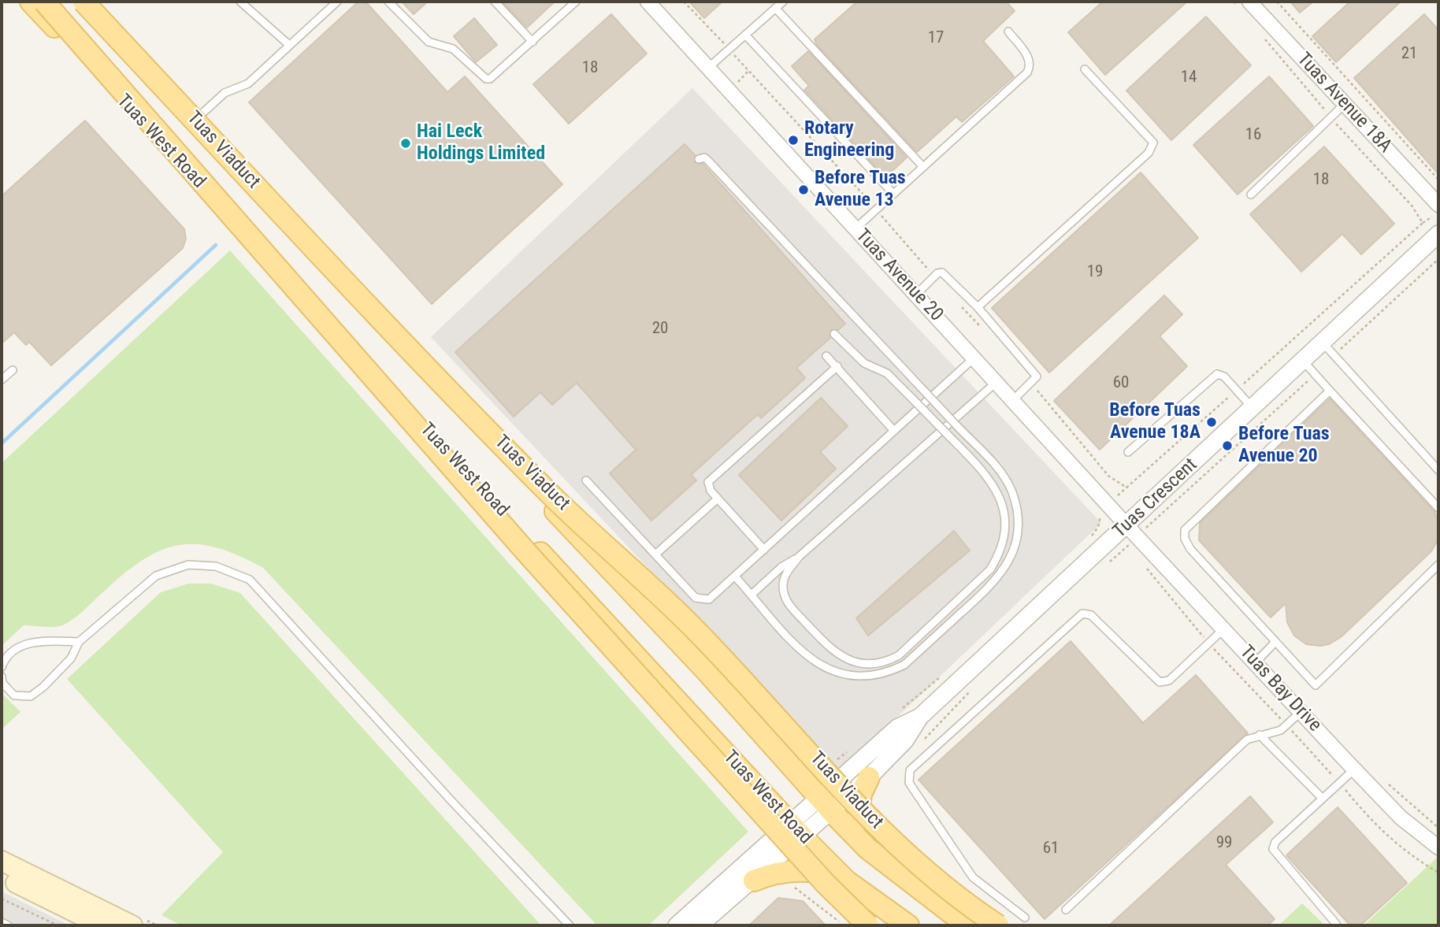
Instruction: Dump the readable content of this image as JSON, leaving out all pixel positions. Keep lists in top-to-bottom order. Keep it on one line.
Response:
{"streets":{"main road":["Tuas West Road","Tuas Viaduct"],"street":["Tuas Avenue 18A","Tuas Avenue 20","Tuas Crescent","Tuas Bay Drive"]},"crossings":[["Tuas West Road","Tuas Crescent"],["Tuas Avenue 20","Tuas Crescent"],["Tuas Avenue 20","Tuas Bay Drive"],["Tuas Crescent","Tuas Bay Drive"]],"places":["Rotary Engineering","Hai Leck Holdings Limited","Before Tuas Avenue 13","Before Tuas Avenue 18A","Before Tuas Avenue 20"],"house_numbers":["17","21","18","14","16","18","19","20","60","99","61"]}
